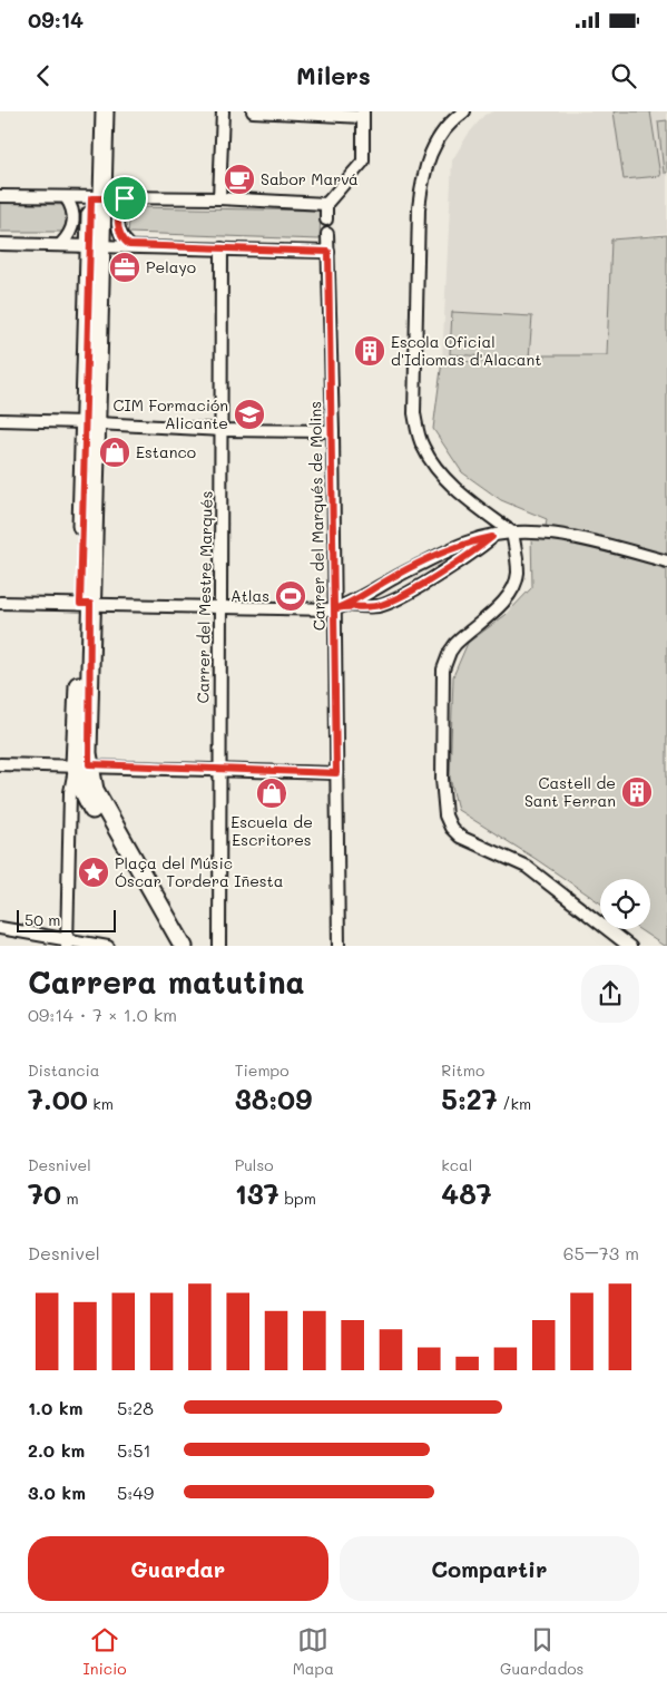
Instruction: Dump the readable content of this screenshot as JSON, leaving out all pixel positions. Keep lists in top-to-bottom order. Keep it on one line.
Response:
{"streets":{"street":["Carrer del Marqués de Molins","Carrer del Mestre Marqués"]},"places":{"cafe":["Sabor Marvá"],"office":["Pelayo"],"building":["Escola Oficial d'Idiomas d'Alacant","Castell de Sant Ferran"],"school or university":["CIM Formación Alicante"],"shop":["Estanco","Escuela de Escritores"],"sports":["Atlas"],"place":["Plaça del Músic Óscar Tordera Iñesta"]},"scale_bar":"50 m","page":{"status":"09:14","header":"Milers","scale":"50 m","heading":["Carrera matutina","09:14 · 7 × 1.0 km"],"stats":[["Distancia","7.00 km"],["Tiempo","38:09"],["Ritmo","5:27 /km"],["Desnivel","70 m"],["Pulso","137 bpm"],["kcal","487"]],"chart":["Desnivel","65–73 m"],"list":[{"name":"1.0 km","note":"5:28"},{"name":"2.0 km","note":"5:51"},{"name":"3.0 km","note":"5:49"}],"buttons":["Guardar","Compartir"],"tabs":["Inicio","Mapa","Guardados"]}}
